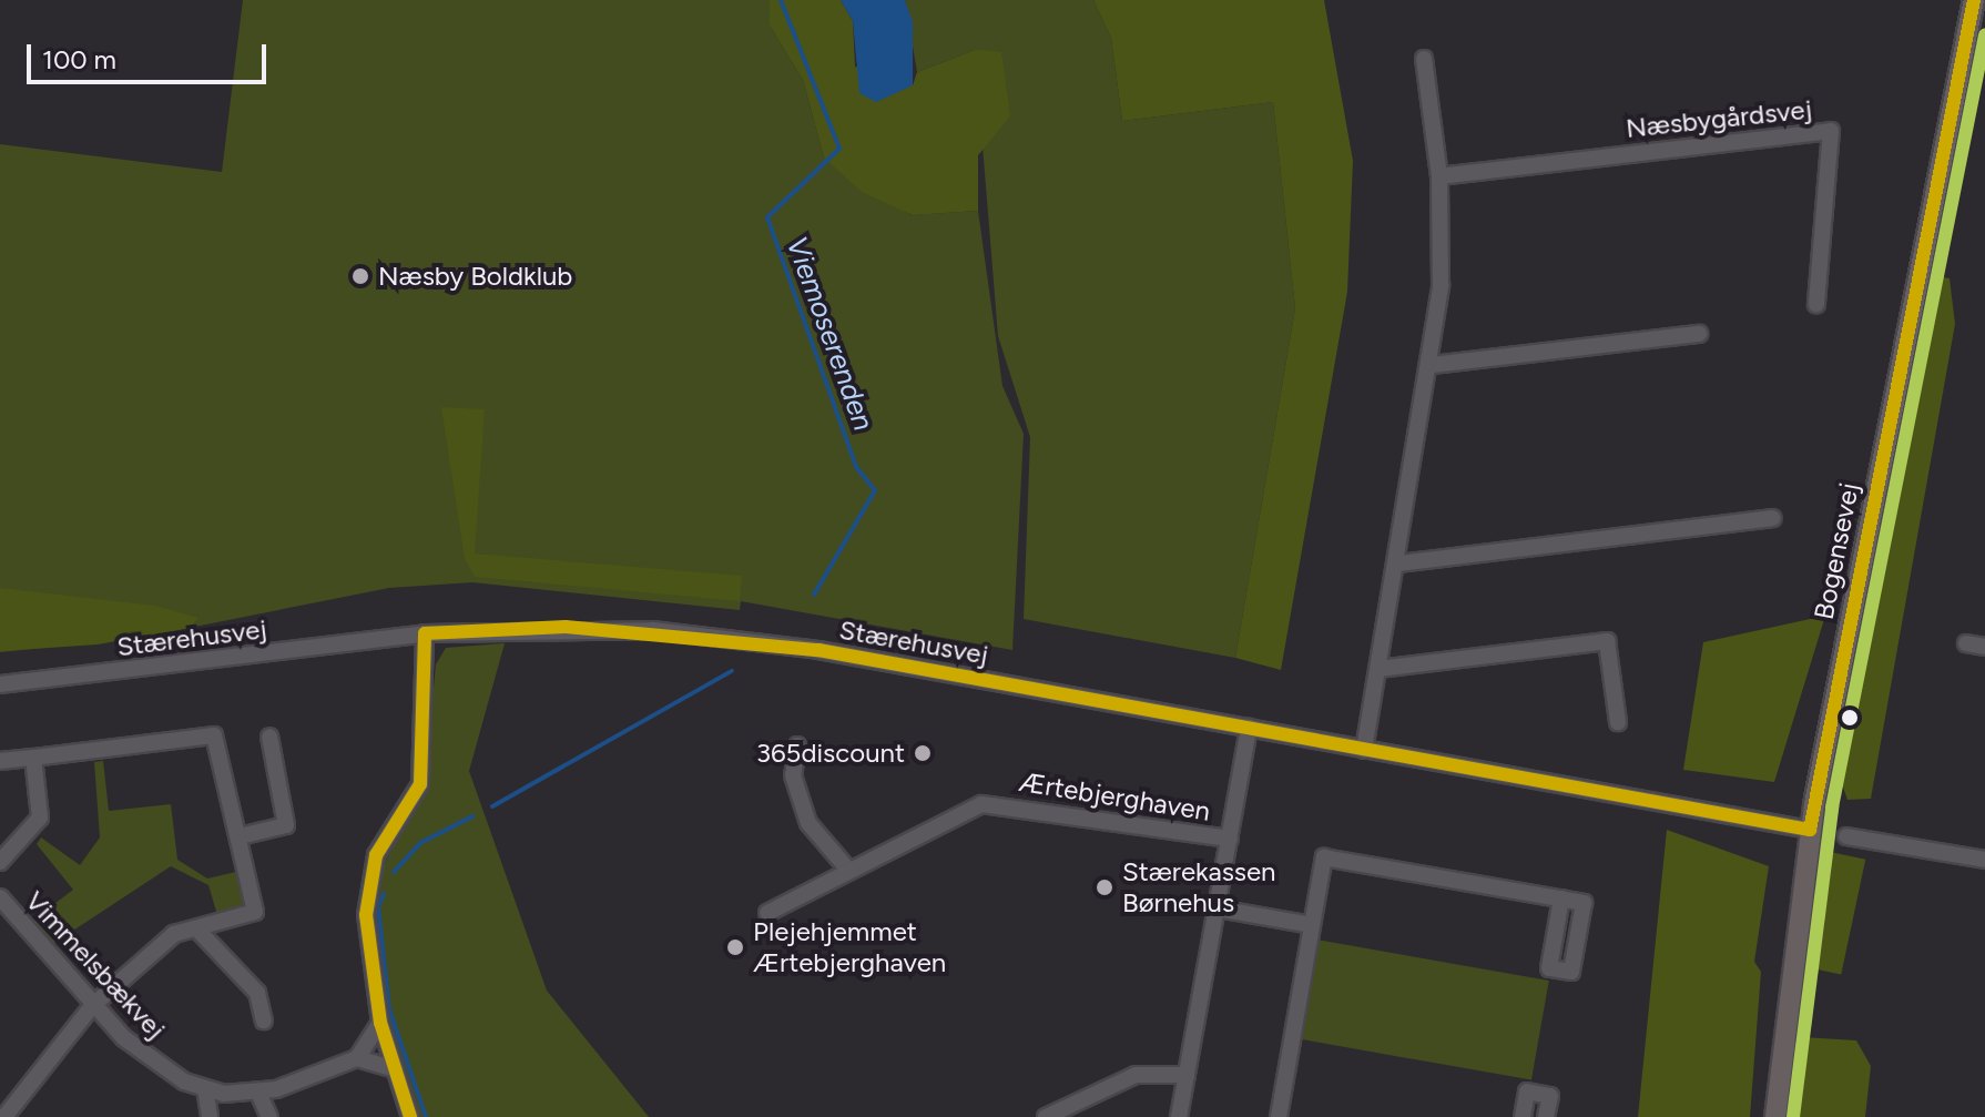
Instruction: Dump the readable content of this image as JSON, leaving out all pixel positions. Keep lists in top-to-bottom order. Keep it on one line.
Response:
{"streets":{"main road":["Bogensevej"],"street":["Næsbygårdsvej","Stærehusvej","Ærtebjerghaven","Vimmelsbækvej"]},"crossings":[["Bogensevej","Stærehusvej"]],"water":["Viemoserenden"],"places":["Næsby Boldklub","365discount","Stærekassen Børnehus","Plejehjemmet Ærtebjerghaven"],"scale_bar":"100 m"}
